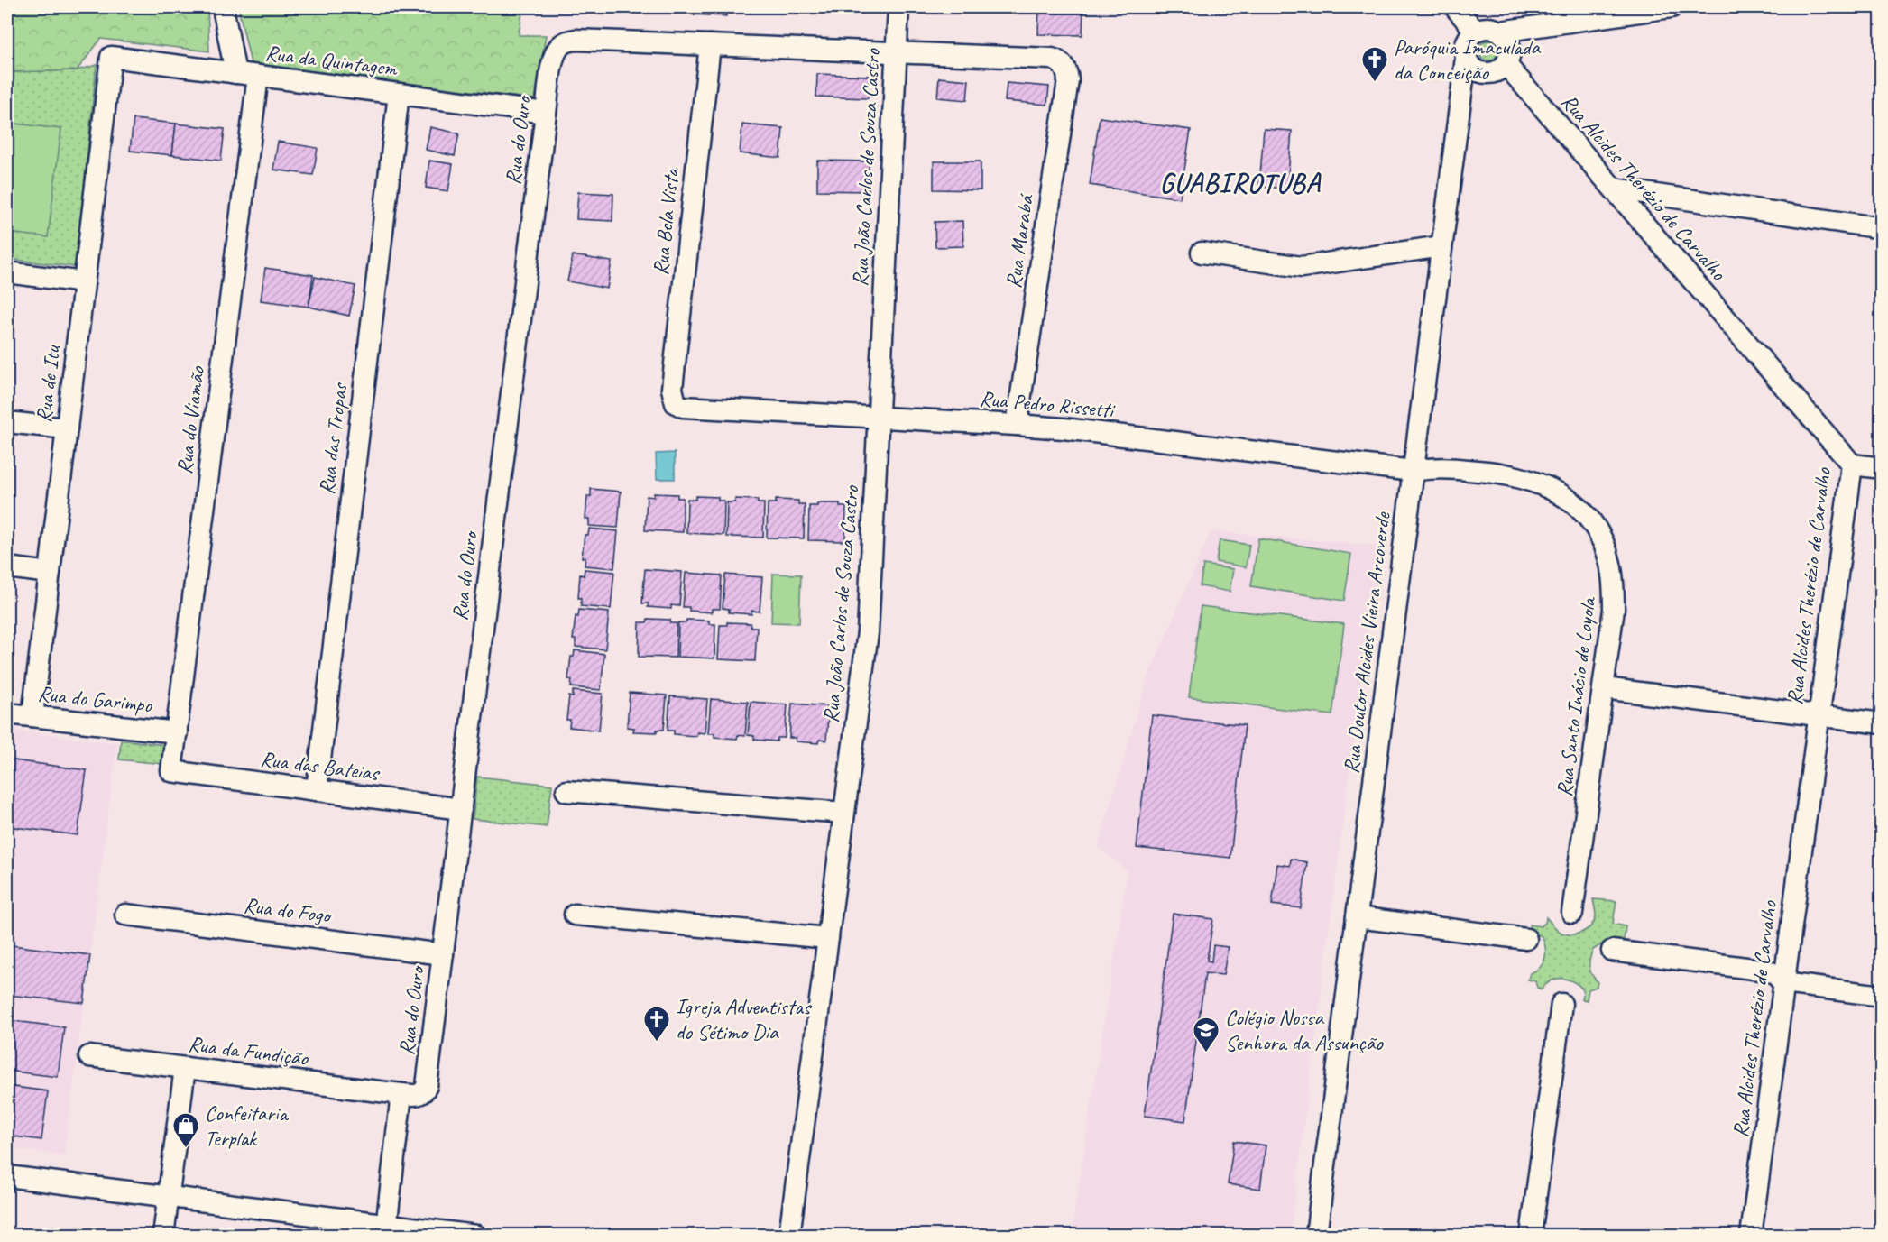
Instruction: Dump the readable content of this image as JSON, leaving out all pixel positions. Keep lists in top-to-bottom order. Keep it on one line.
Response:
{"streets":{"street":["Rua da Quintagem","Rua do Ouro","Rua João Carlos de Souza Castro","Rua Alcides Therézio de Carvalho","Rua Bela Vista","Rua Marabá","Rua de Itu","Rua Pedro Rissetti","Rua do Viamão","Rua das Tropas","Rua Doutor Alcides Vieira Arcoverde","Rua Santo Inácio de Loyola","Rua do Garimpo","Rua das Bateias","Rua do Fogo","Rua da Fundição"]},"crossings":[["Rua da Quintagem","Rua do Ouro"],["Rua da Quintagem","Rua de Itu"],["Rua da Quintagem","Rua do Viamão"],["Rua da Quintagem","Rua das Tropas"],["Rua do Ouro","Rua Bela Vista"],["Rua do Ouro","Rua das Bateias"],["Rua do Ouro","Rua do Fogo"],["Rua do Ouro","Rua da Fundição"],["Rua João Carlos de Souza Castro","Rua Marabá"],["Rua João Carlos de Souza Castro","Rua Pedro Rissetti"],["Rua Alcides Therézio de Carvalho","Rua Doutor Alcides Vieira Arcoverde"],["Rua Bela Vista","Rua Pedro Rissetti"],["Rua Marabá","Rua Pedro Rissetti"],["Rua de Itu","Rua do Garimpo"],["Rua Pedro Rissetti","Rua Doutor Alcides Vieira Arcoverde"],["Rua Pedro Rissetti","Rua Santo Inácio de Loyola"],["Rua do Viamão","Rua do Garimpo"],["Rua do Viamão","Rua das Bateias"],["Rua das Tropas","Rua das Bateias"],["Rua Doutor Alcides Vieira Arcoverde","Rua Santo Inácio de Loyola"]],"districts":["GUABIROTUBA"],"places":{"church":["Paróquia Imaculada da Conceição","Igreja Adventistas do Sétimo Dia"],"school or university":["Colégio Nossa Senhora da Assunção"],"shop":["Confeitaria Terplak"]}}
